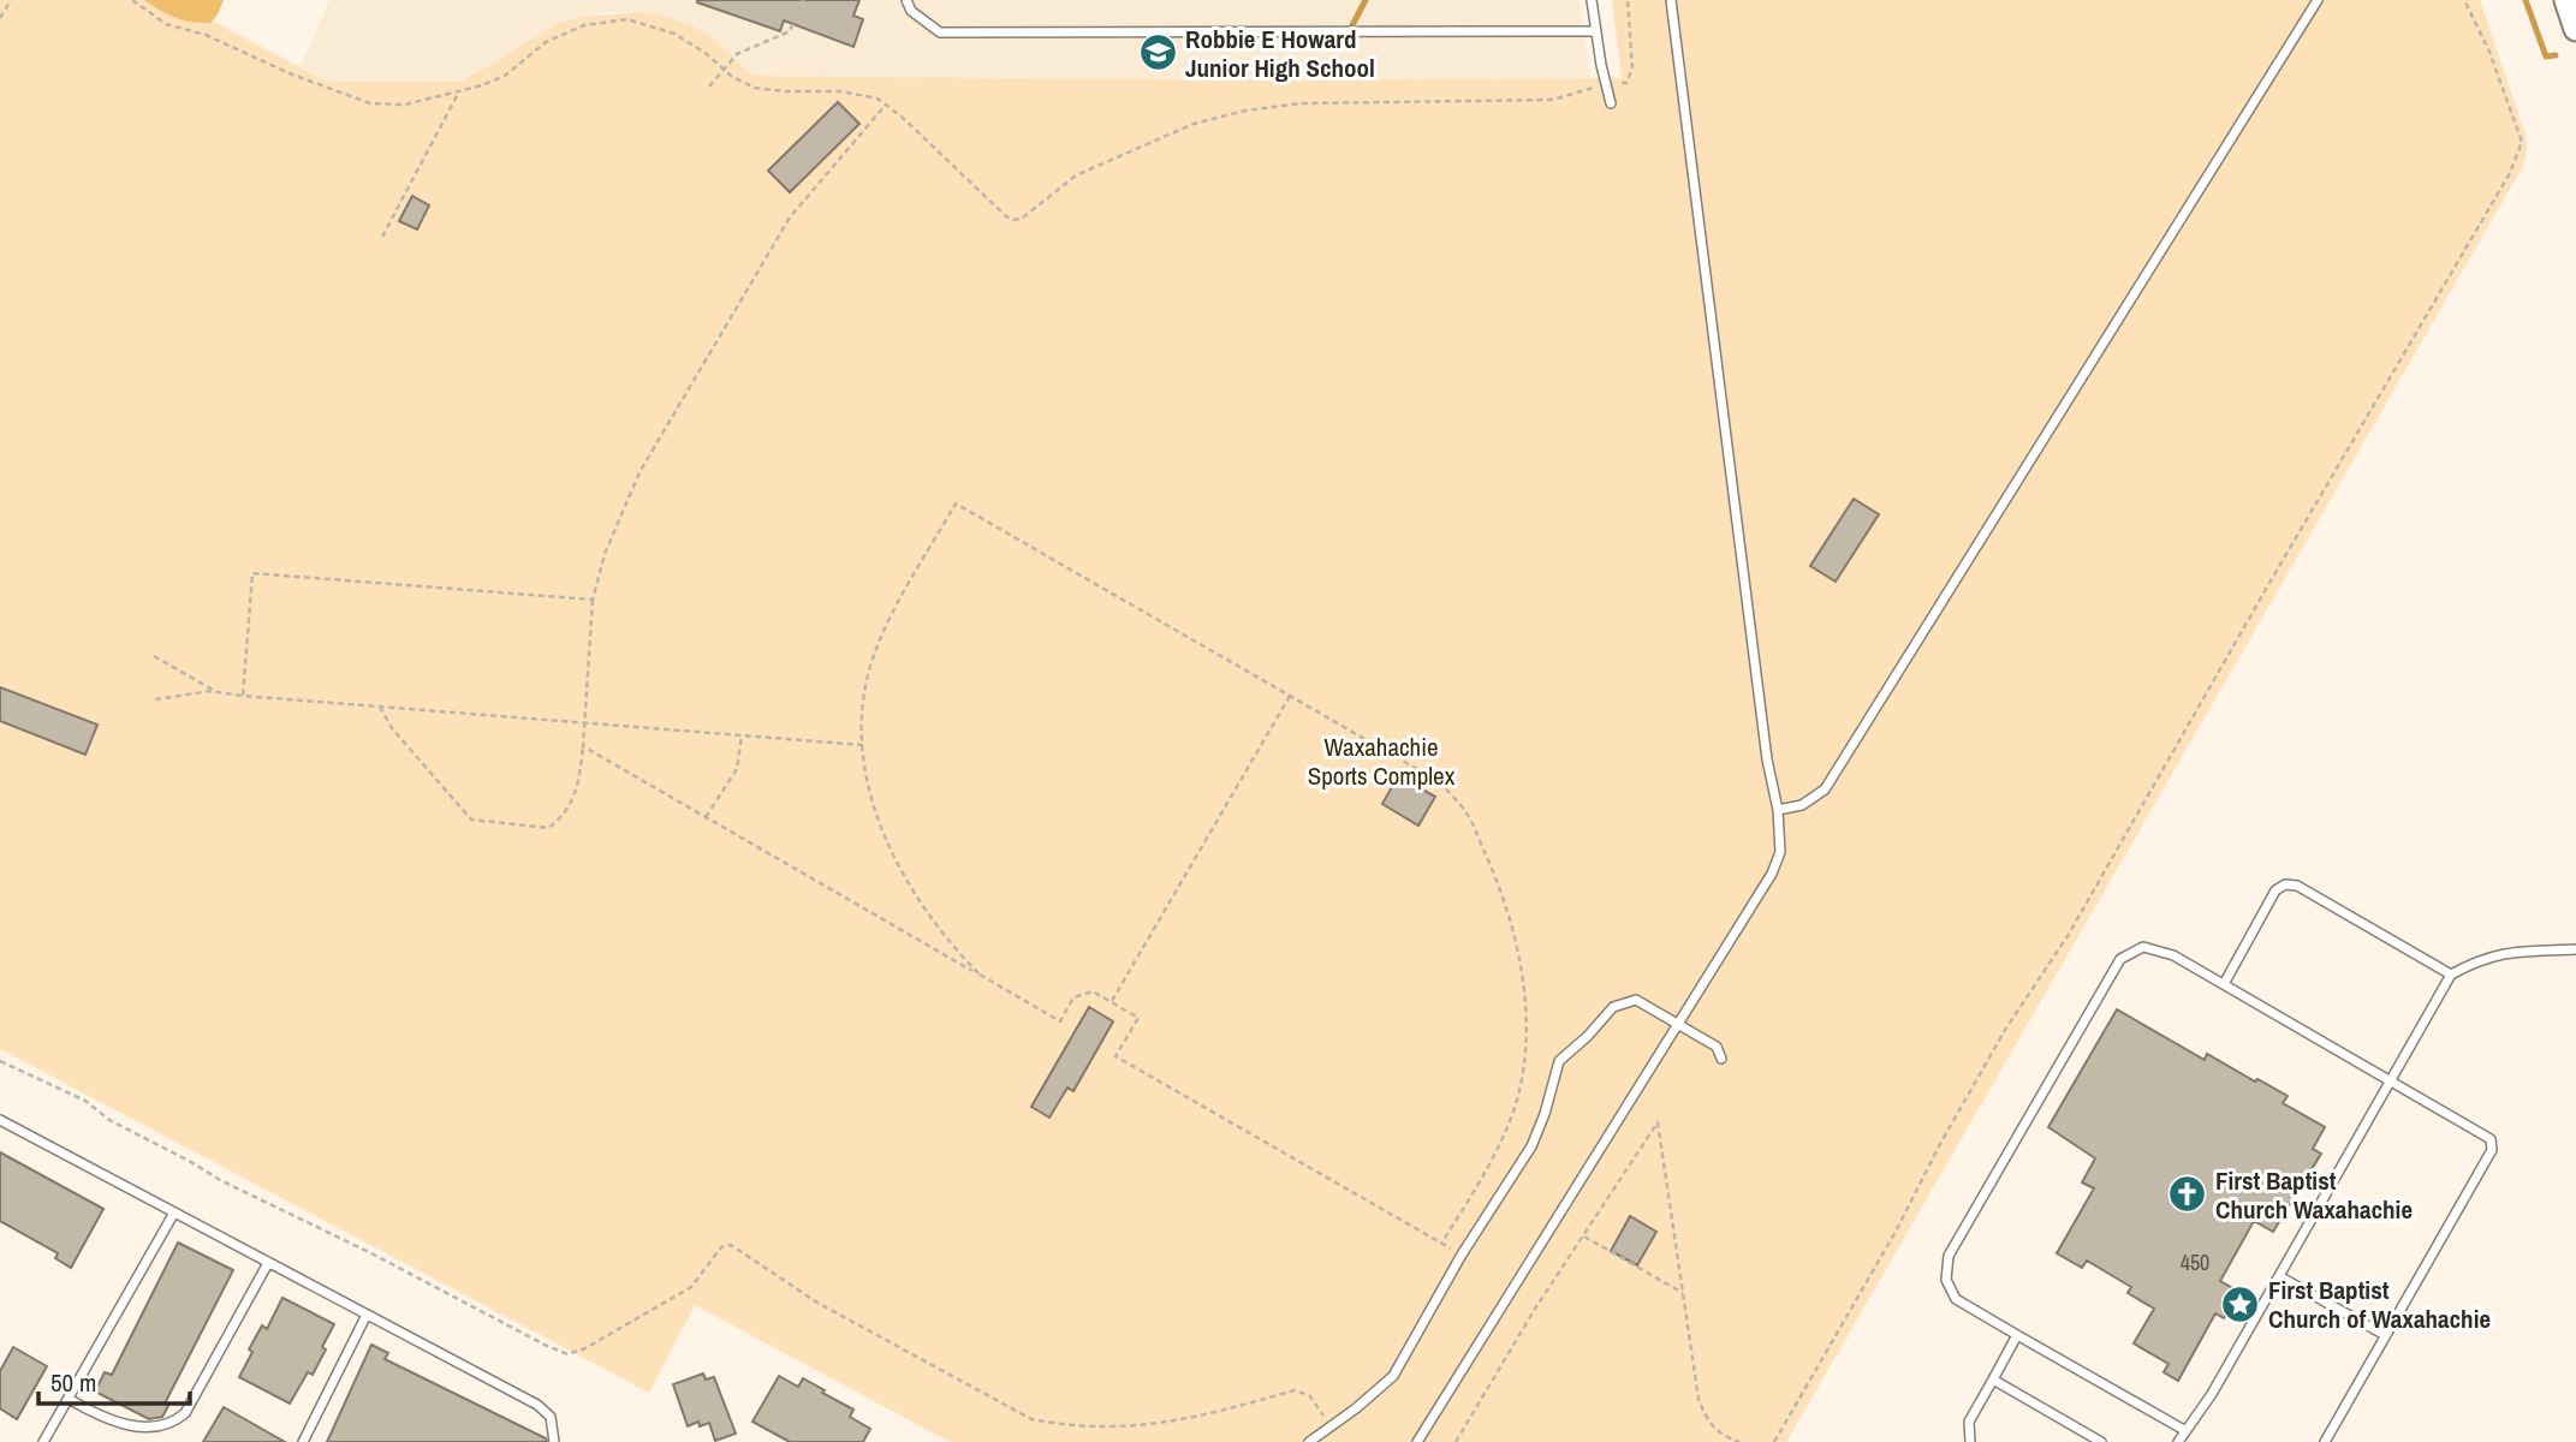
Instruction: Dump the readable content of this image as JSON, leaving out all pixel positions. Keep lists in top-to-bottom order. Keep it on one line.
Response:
{"parks":["Waxahachie Sports Complex"],"places":{"school or university":["Robbie E Howard Junior High School"],"church":["First Baptist Church Waxahachie"],"place":["First Baptist Church of Waxahachie"]},"house_numbers":["450"],"scale_bar":"50 m"}
